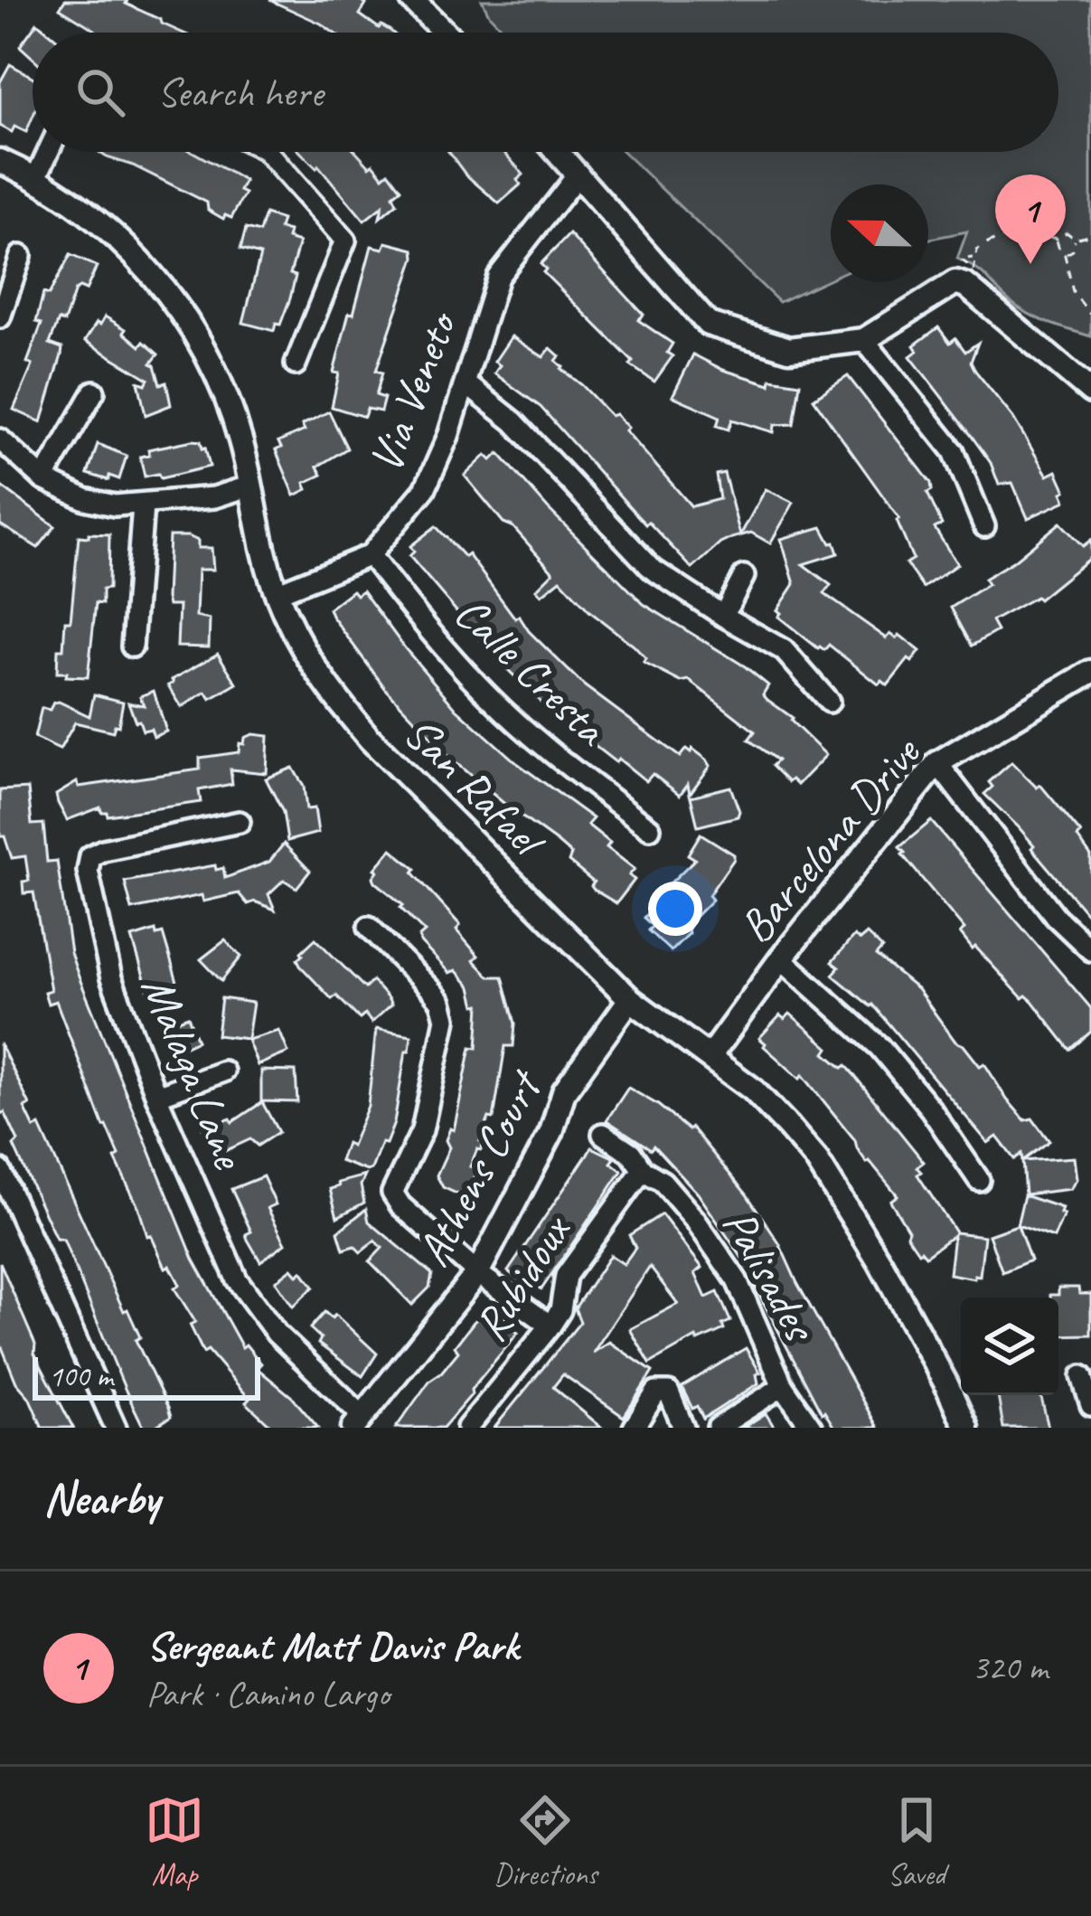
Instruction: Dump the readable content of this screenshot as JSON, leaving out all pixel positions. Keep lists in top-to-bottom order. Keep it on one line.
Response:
{"streets":{"street":["Via Veneto","Calle Cresta","San Rafael","Barcelona Drive","Malaga Lane","Athens Court","Palisades","Rubidoux"]},"crossings":[["Via Veneto","Calle Cresta"],["Via Veneto","San Rafael"],["San Rafael","Barcelona Drive"],["San Rafael","Athens Court"],["Malaga Lane","Athens Court"],["Palisades","Rubidoux"]],"scale_bar":"100 m","north":"left","page":{"search":"Search here","pins":"1","scale":"100 m","heading":"Nearby","list":[{"mark":"1","name":"Sergeant Matt Davis Park","note":"Park · Camino Largo","value":"320 m"}],"nav":["Map","Directions","Saved"]}}
